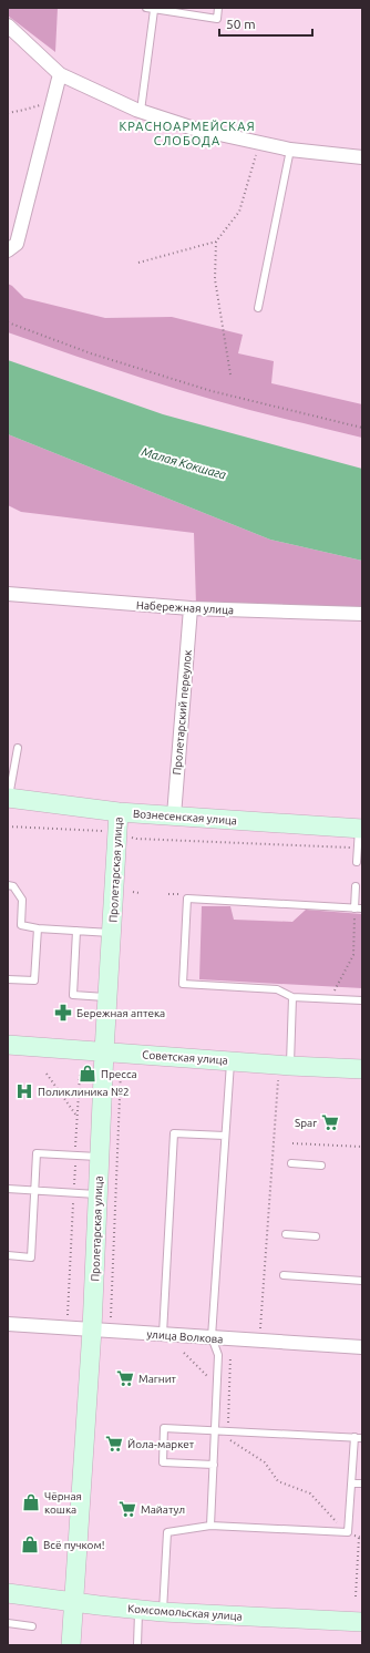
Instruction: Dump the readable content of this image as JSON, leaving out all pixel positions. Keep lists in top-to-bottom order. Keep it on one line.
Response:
{"streets":{"street":["Набережная улица","Пролетарский переулок","Вознесенская улица","Пролетарская улица","Советская улица","улица Волкова","Комсомольская улица"]},"crossings":[["Набережная улица","Пролетарский переулок"],["Пролетарский переулок","Вознесенская улица"],["Вознесенская улица","Пролетарская улица"],["Пролетарская улица","Советская улица"],["Пролетарская улица","улица Волкова"],["Пролетарская улица","Комсомольская улица"]],"districts":["КРАСНОАРМЕЙСКАЯ СЛОБОДА"],"water":["Малая Кокшага"],"places":{"pharmacy":["Бережная аптека"],"shop":["Пресса","Чёрная кошка","Всё пучком!"],"hospital":["Поликлиника №2"],"supermarket":["Spar","Магнит","Йола-маркет","Майатул"]},"scale_bar":"50 m"}
